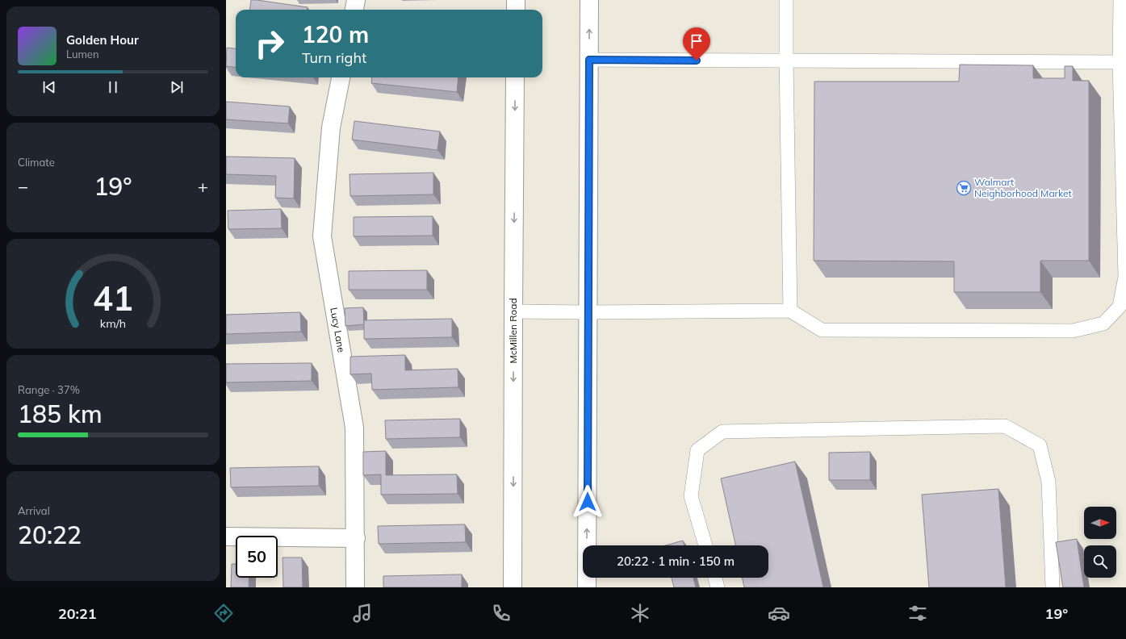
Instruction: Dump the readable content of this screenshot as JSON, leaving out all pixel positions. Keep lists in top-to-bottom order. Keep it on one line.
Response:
{"streets":{"main road":["Lucy Lane","McMillen Road"]},"places":{"supermarket":["Walmart Neighborhood Market"]},"north":"right","page":{"turn":["120 m","Turn right"],"song":["Golden Hour","Lumen"],"tile":["Climate",["Range · 37%","185 km"],["Arrival","20:22"]],"heat":["−","19°","+"],"limit":"50","trip":"20:22 · 1 min · 150 m","tabs":["20:21","19°"],"gauge":["41","km/h"]}}
